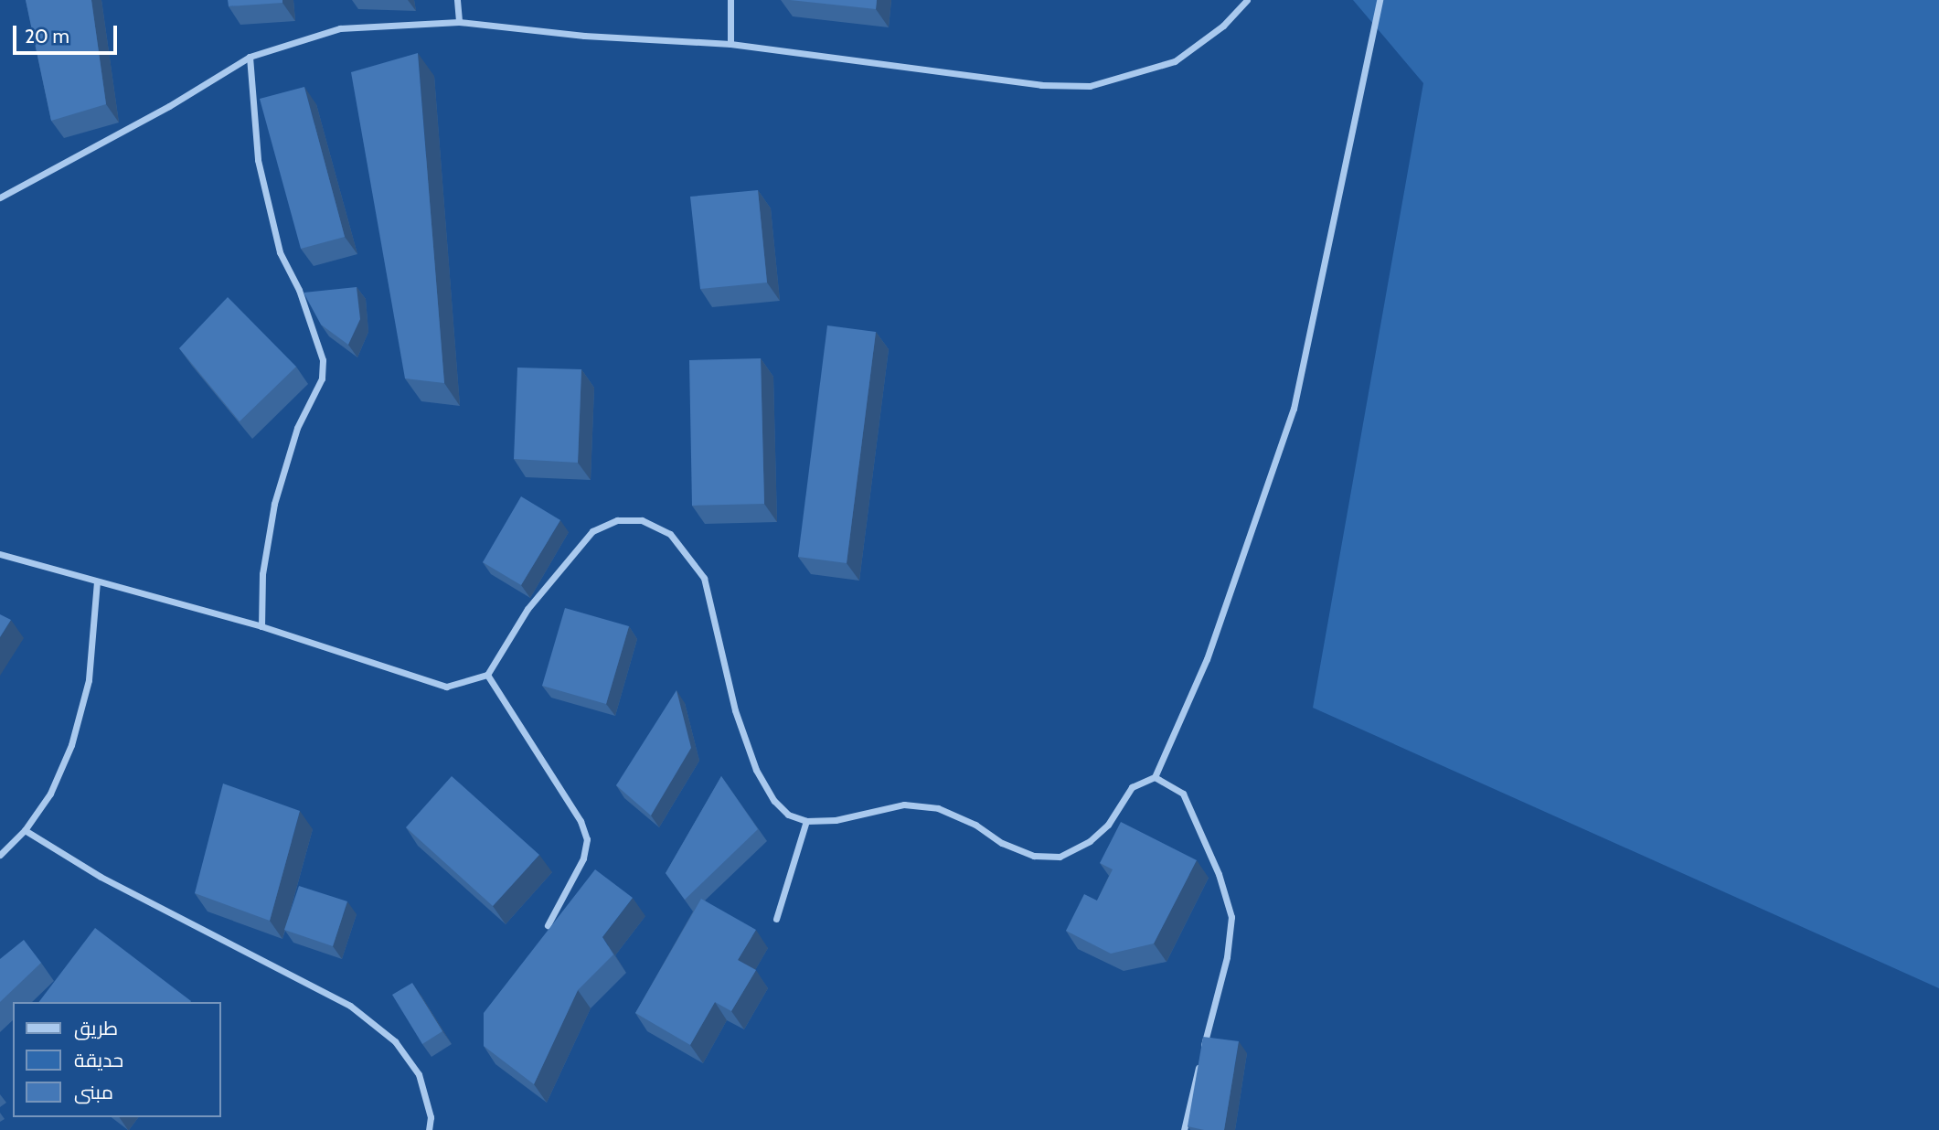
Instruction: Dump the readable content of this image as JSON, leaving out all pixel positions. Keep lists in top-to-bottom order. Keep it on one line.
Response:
{"legend":["طريق","حديقة","مبنى"],"scale_bar":"20 m"}
